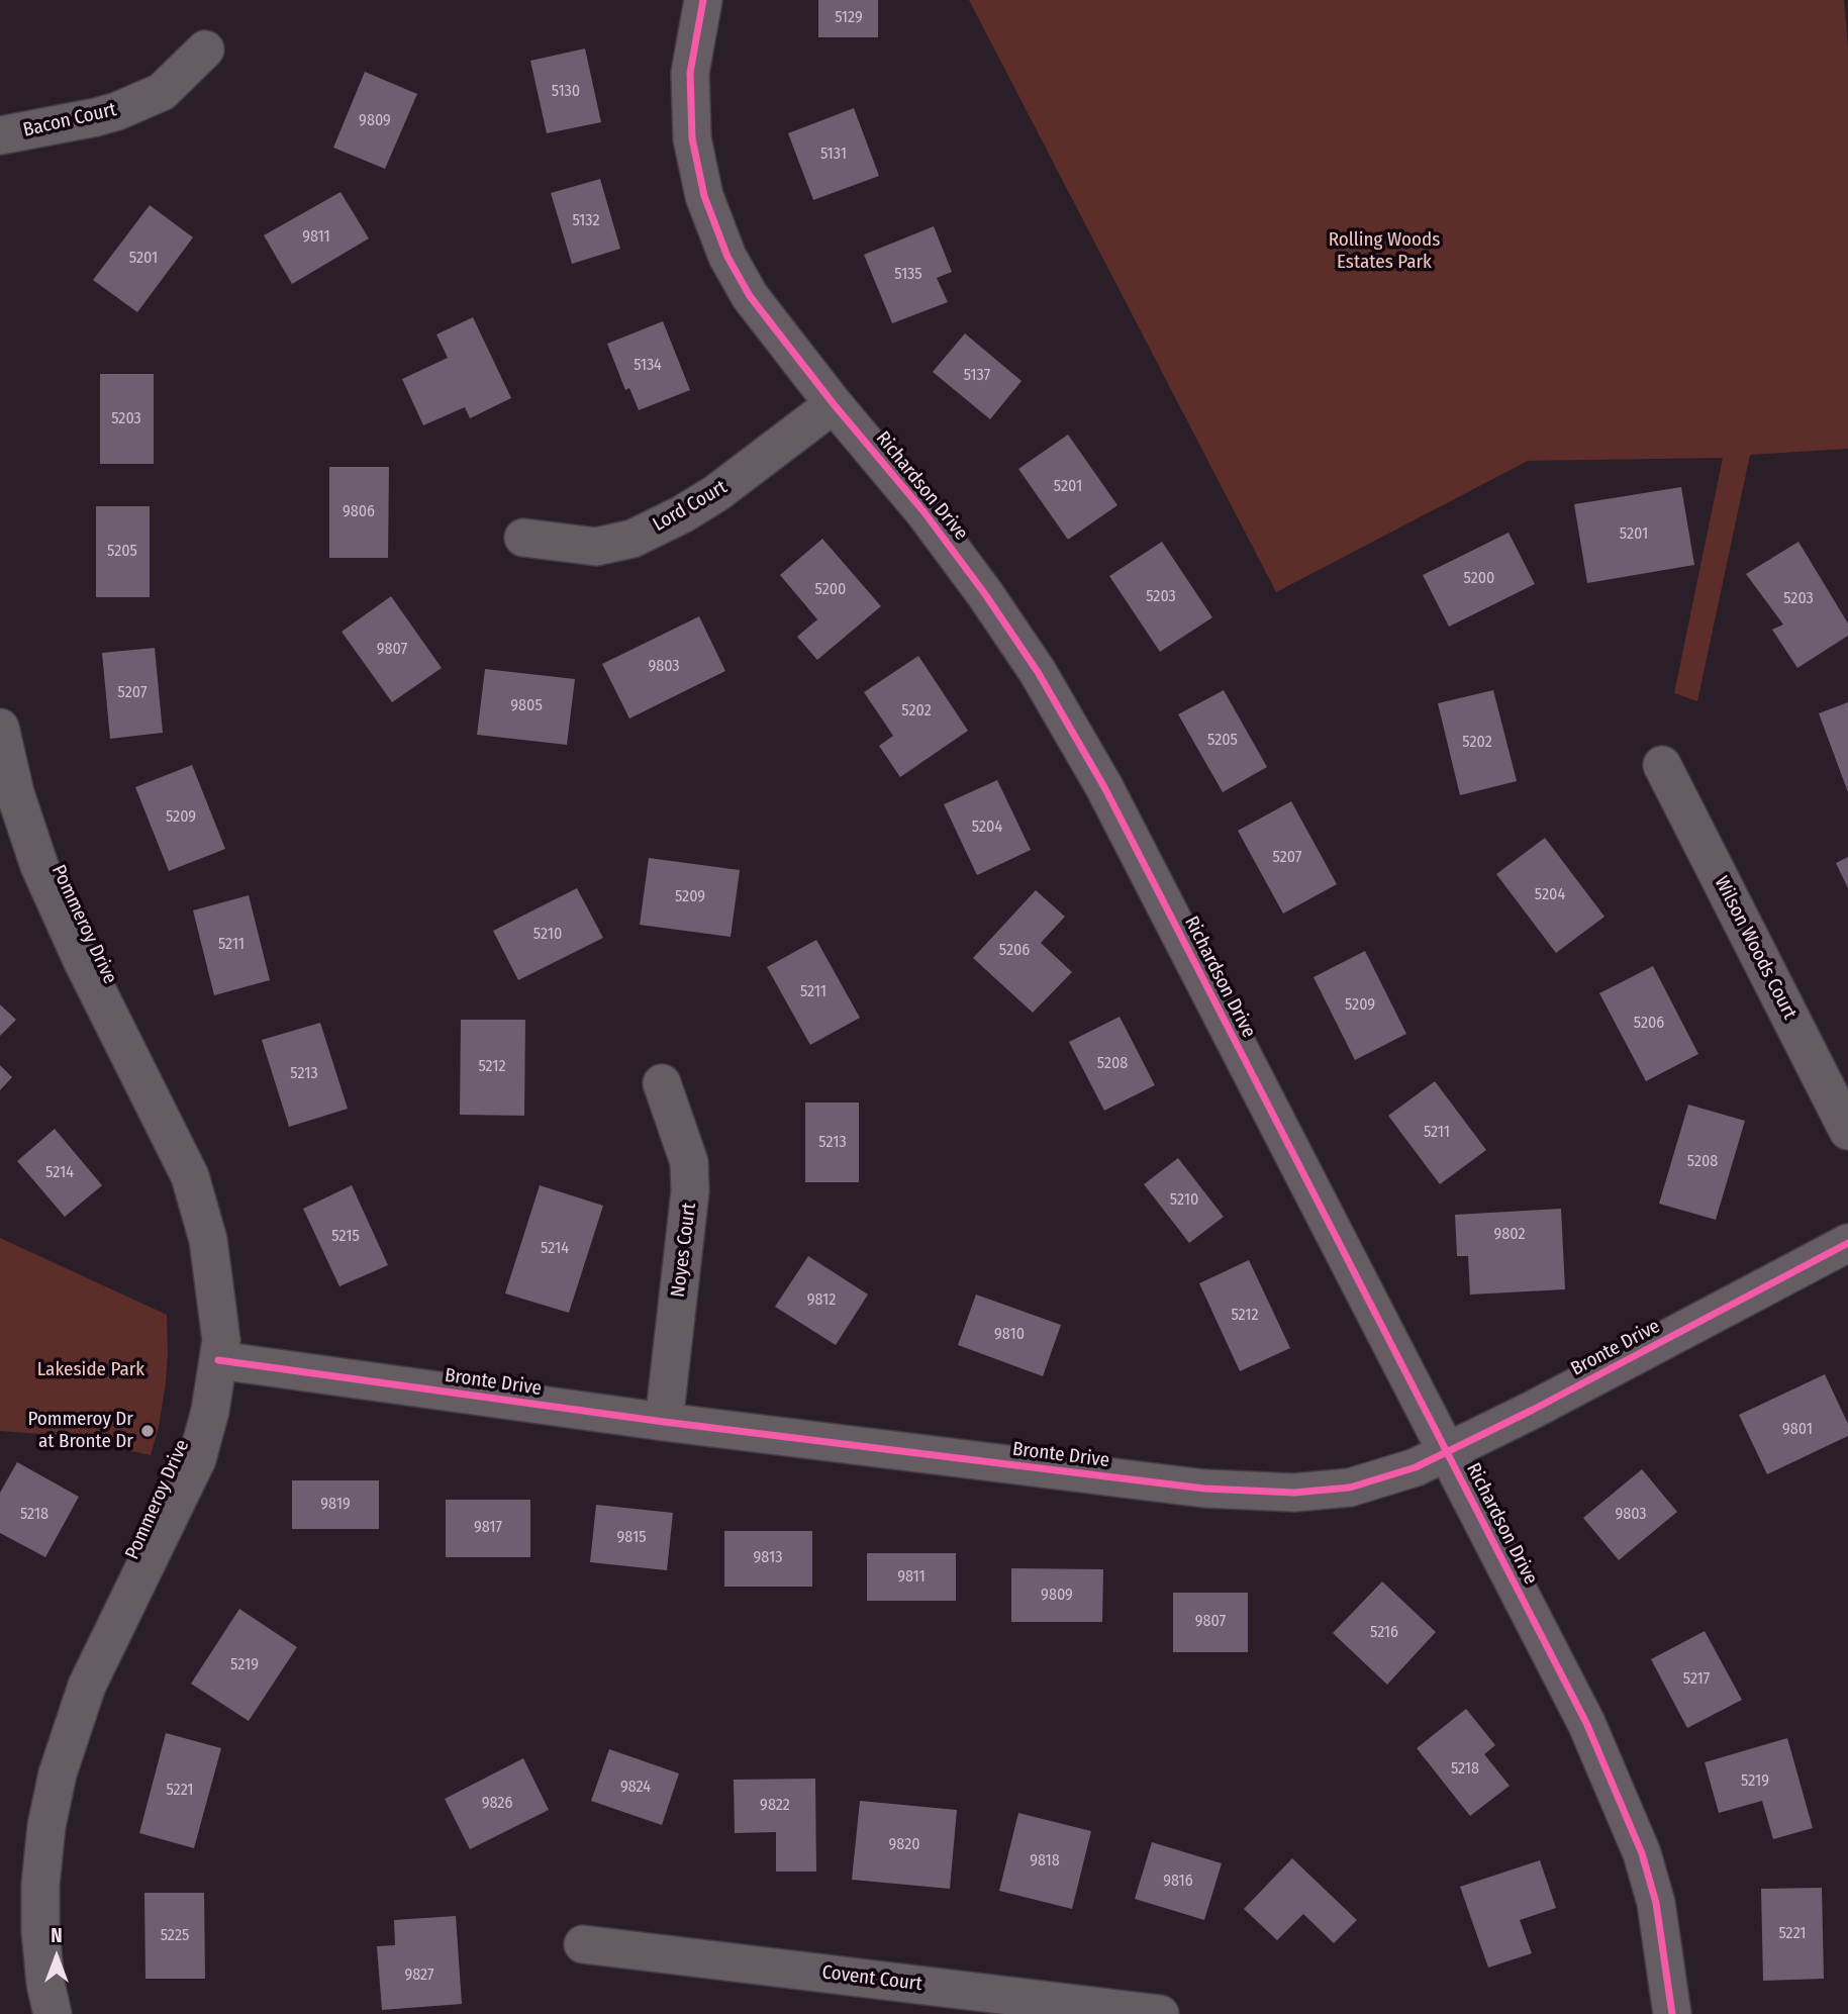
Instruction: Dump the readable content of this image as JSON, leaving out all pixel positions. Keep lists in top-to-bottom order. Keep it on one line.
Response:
{"streets":{"street":["Bacon Court","Richardson Drive","Lord Court","Pommeroy Drive","Wilson Woods Court","Noyes Court","Bronte Drive","Covent Court"]},"crossings":[["Richardson Drive","Lord Court"],["Richardson Drive","Bronte Drive"],["Pommeroy Drive","Bronte Drive"],["Noyes Court","Bronte Drive"]],"parks":["Rolling Woods Estates Park","Lakeside Park"],"places":["Pommeroy Dr at Bronte Dr"],"house_numbers":["5129","5130","9809","5131","5132","9811","5201","5135","5134","5137","5203","5201","9806","5201","5205","5200","5200","5203","5203","9807","9803","5207","9805","5202","5205","5202","5209","5204","5207","5204","5209","5210","5211","5206","5211","5209","5206","5208","5212","5213","5211","5213","5208","5214","5210","9802","5215","5214","9812","5212","9810","9801","9819","5218","9803","9817","9815","9813","9811","9809","9807","5216","5219","5217","5218","5219","9824","5221","9826","9822","9820","9818","9816","5221","5225","9827"],"north":"top"}
